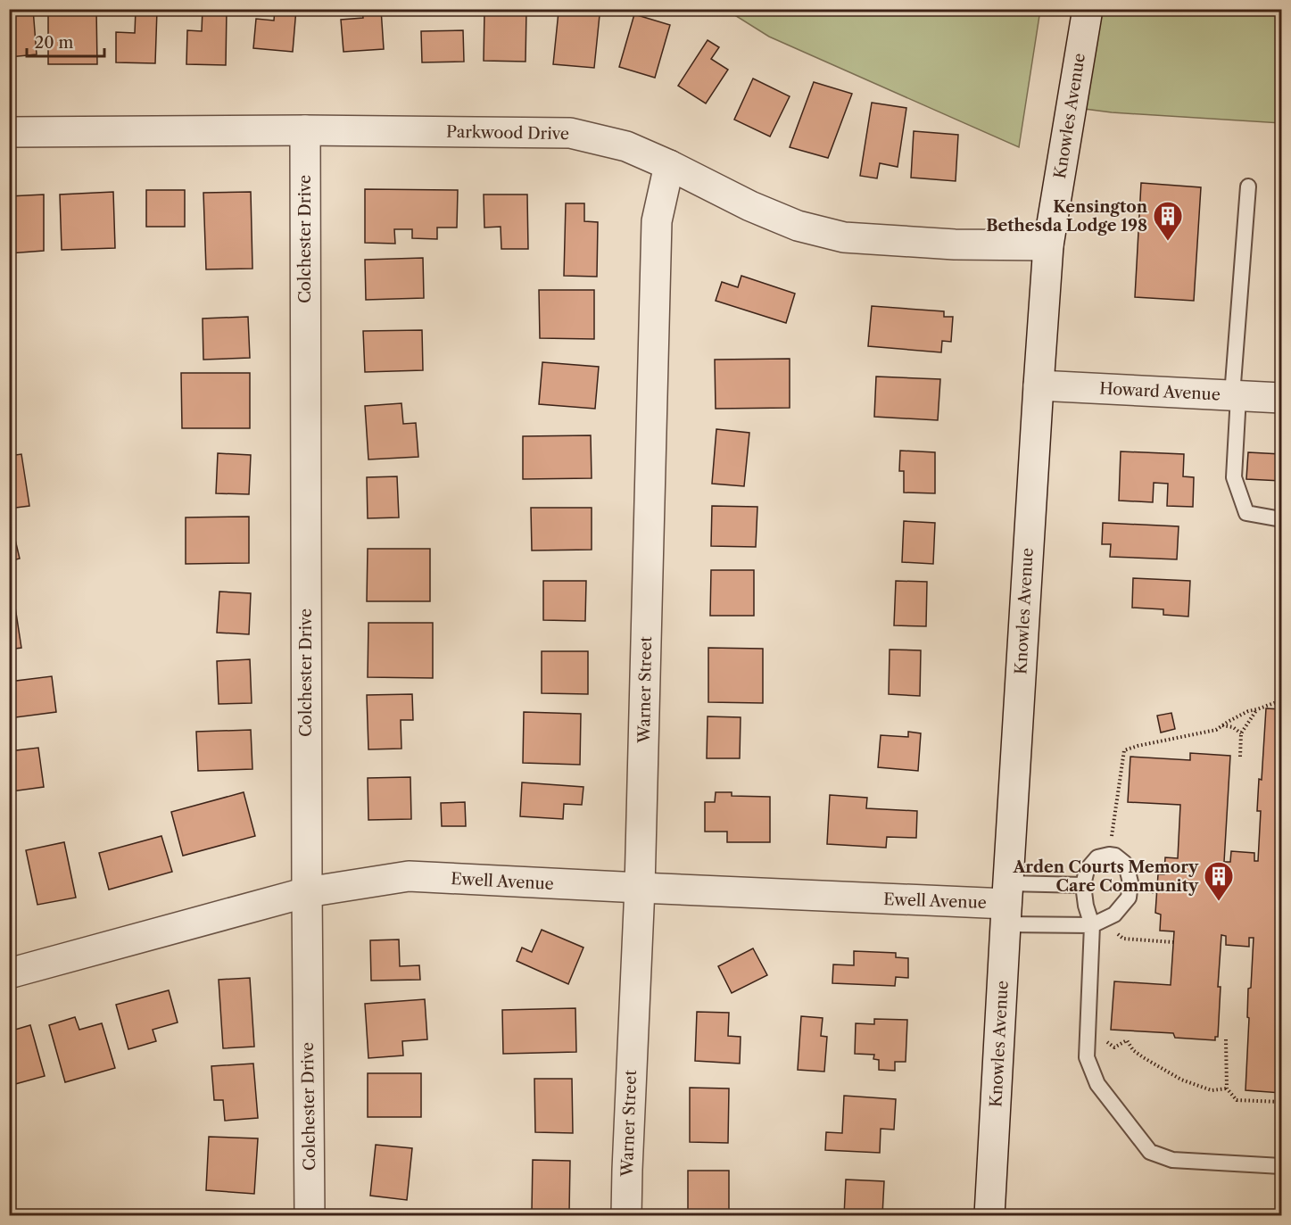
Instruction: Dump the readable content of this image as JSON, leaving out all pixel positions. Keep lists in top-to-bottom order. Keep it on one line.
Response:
{"streets":{"street":["Knowles Avenue","Parkwood Drive","Colchester Drive","Howard Avenue","Warner Street","Ewell Avenue"]},"crossings":[["Knowles Avenue","Parkwood Drive"],["Knowles Avenue","Howard Avenue"],["Knowles Avenue","Ewell Avenue"],["Parkwood Drive","Colchester Drive"],["Parkwood Drive","Warner Street"],["Colchester Drive","Ewell Avenue"],["Warner Street","Ewell Avenue"]],"places":{"building":["Kensington Bethesda Lodge 198","Arden Courts Memory Care Community"]},"scale_bar":"20 m"}
